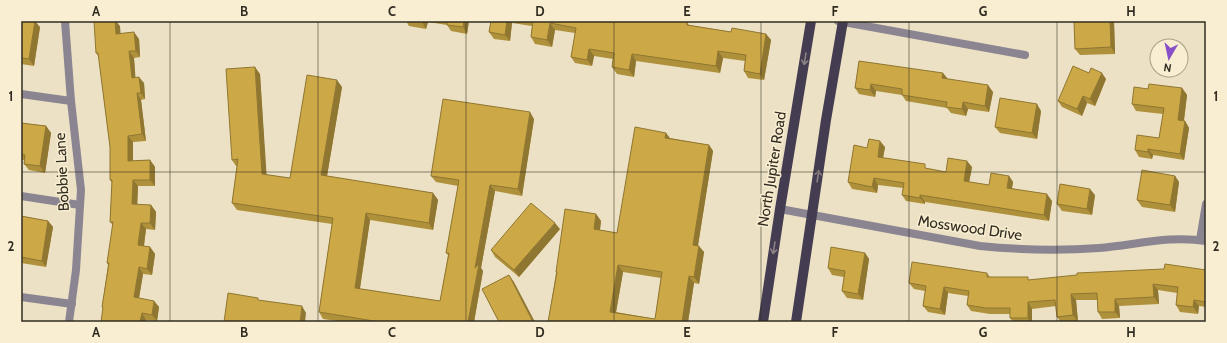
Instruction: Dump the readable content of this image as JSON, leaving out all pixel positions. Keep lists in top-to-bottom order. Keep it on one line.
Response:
{"streets":{"main road":["North Jupiter Road"],"street":["Bobbie Lane","Mosswood Drive"]},"crossings":[["North Jupiter Road","Mosswood Drive"]],"north":"bottom","grid":{"columns":["A","B","C","D","E","F","G","H"],"rows":["1","2"]}}
